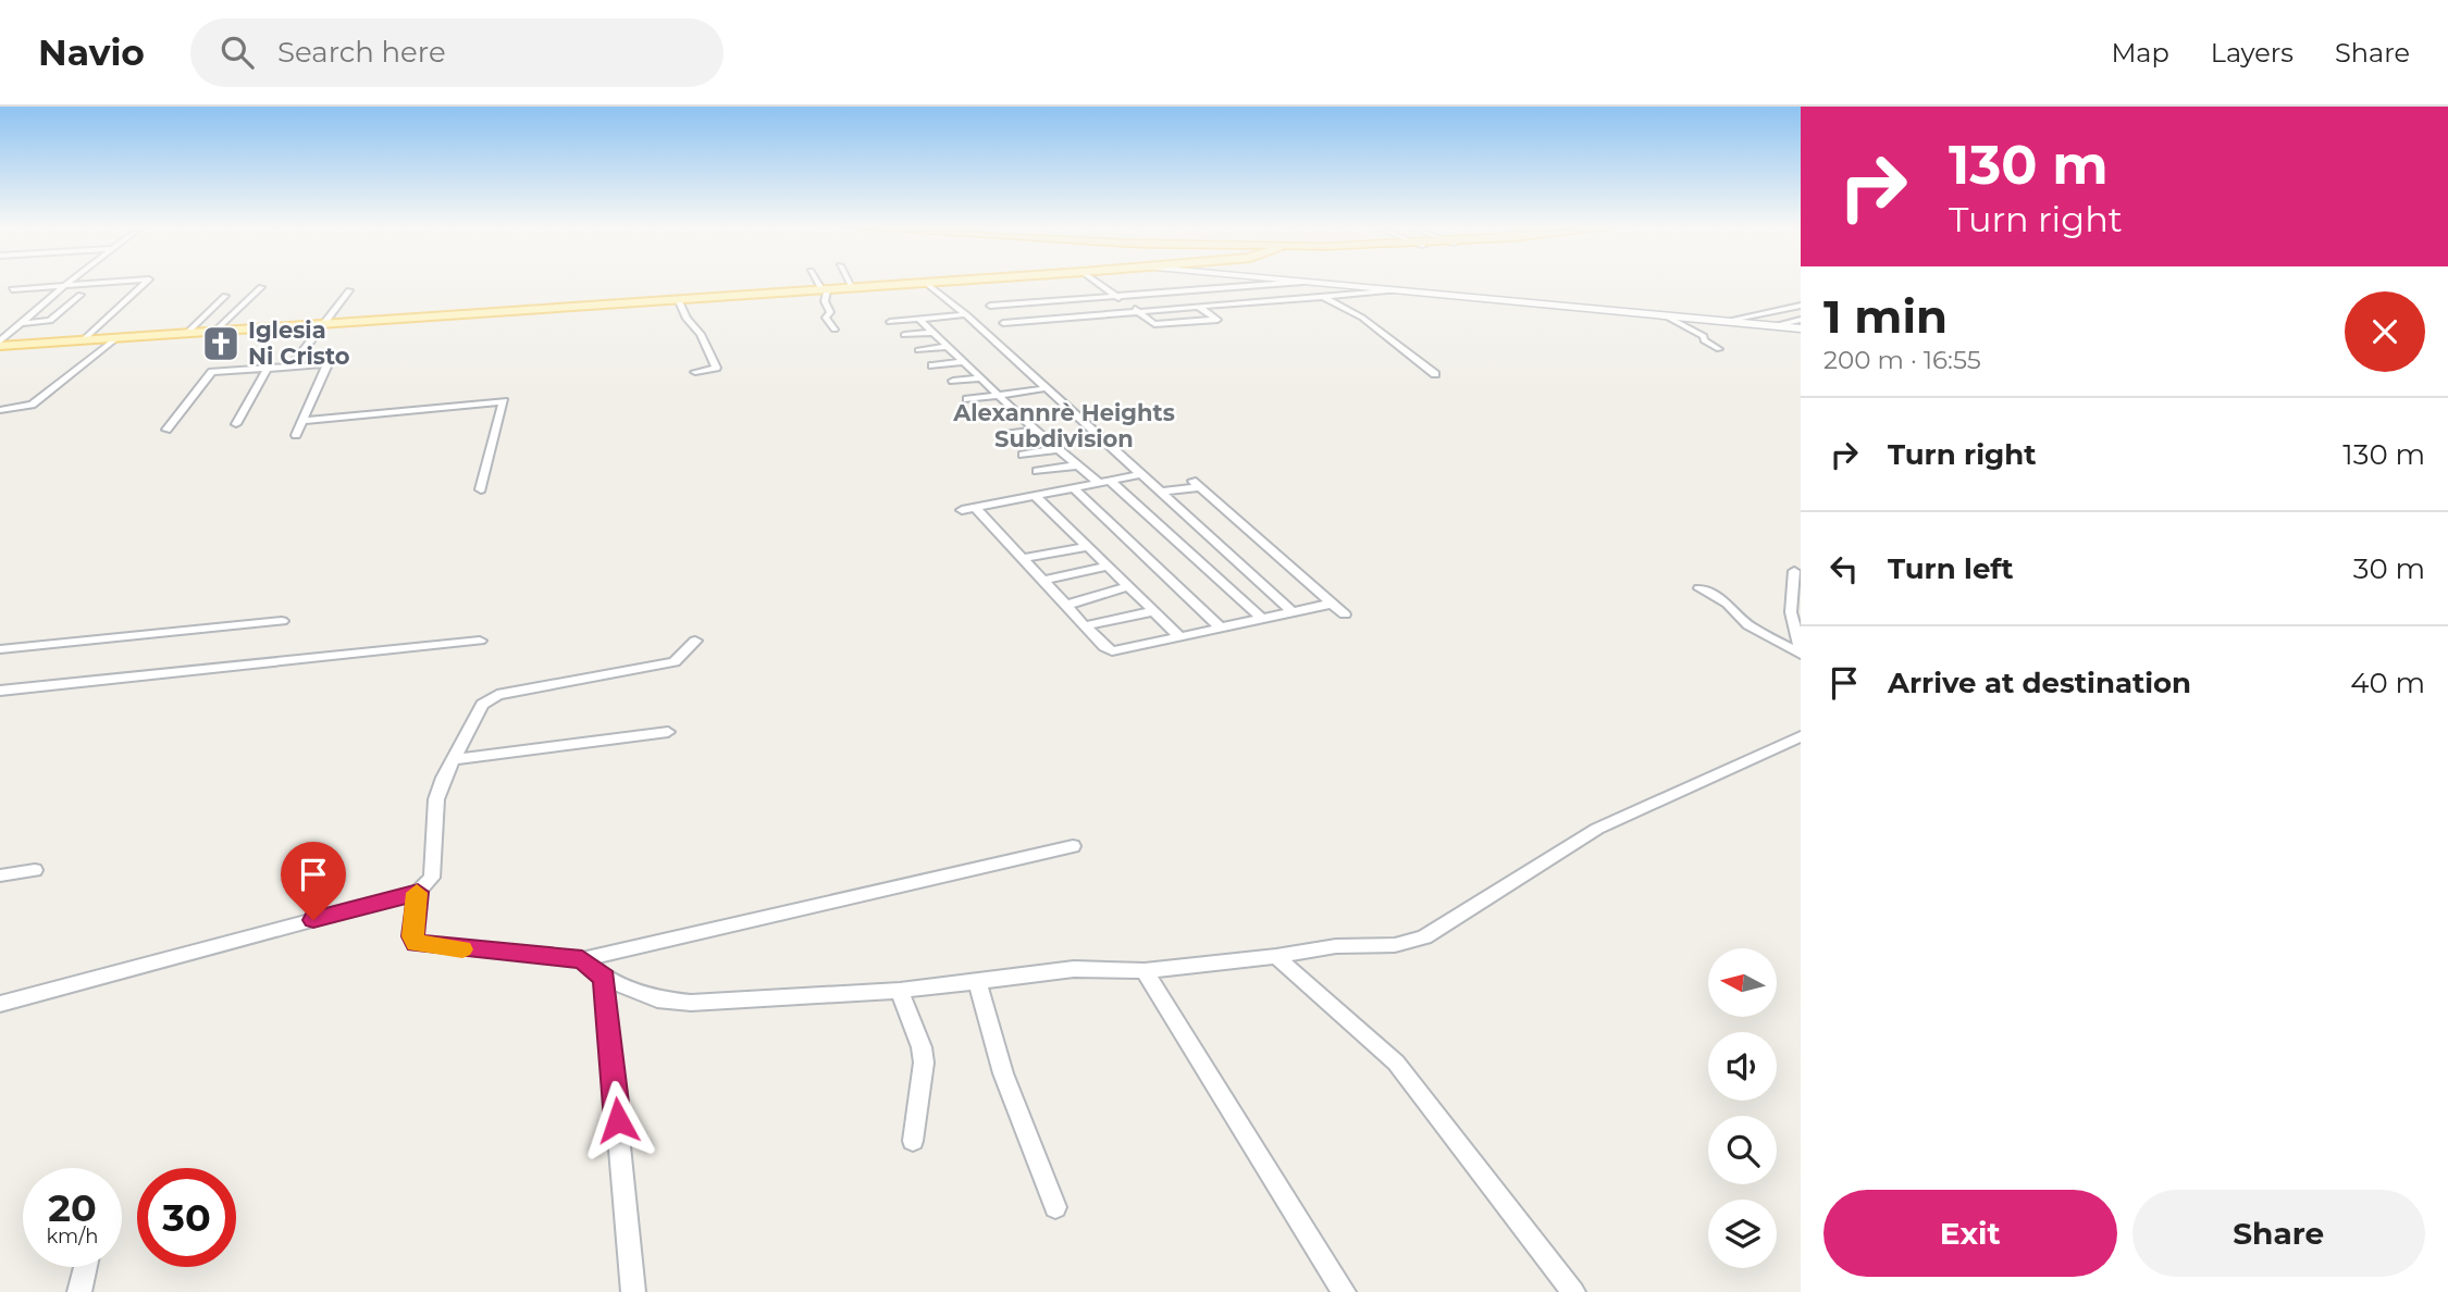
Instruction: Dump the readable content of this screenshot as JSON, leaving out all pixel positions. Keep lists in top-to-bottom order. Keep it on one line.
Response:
{"districts":["Alexannrè Heights Subdivision"],"places":{"church":["Iglesia Ni Cristo"]},"north":"left","page":{"header":"Navio","search":"Search here","nav":["Map","Layers","Share"],"turn":["130 m","Turn right"],"heading":["1 min","200 m · 16:55"],"list":[{"name":"Turn right","value":"130 m"},{"name":"Turn left","value":"30 m"},{"name":"Arrive at destination","value":"40 m"}],"speed":"20 km/h","limit":"30","buttons":["Exit","Share"]}}
